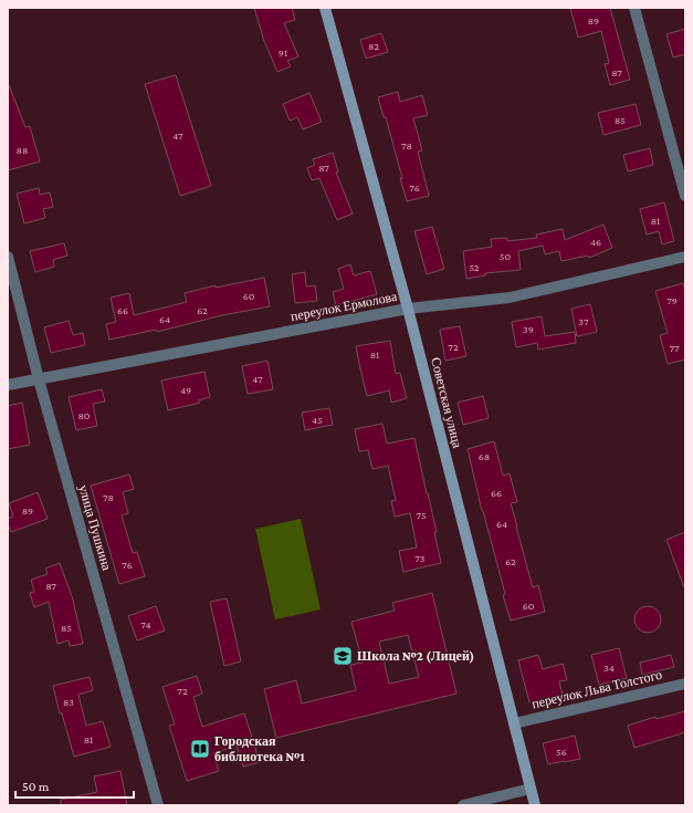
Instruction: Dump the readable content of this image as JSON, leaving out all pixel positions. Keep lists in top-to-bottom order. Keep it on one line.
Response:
{"streets":{"main road":["Советская улица"],"street":["переулок Ермолова","улица Пушкина","переулок Льва Толстого"]},"crossings":[["переулок Ермолова","Советская улица"],["переулок Ермолова","улица Пушкина"],["Советская улица","переулок Льва Толстого"]],"places":{"school or university":["Школа №2 (Лицей)"],"library":["Городская библиотека №1"]},"house_numbers":["89","82","91","87","85","47","78","88","87","76","81","46","50","52","60","79","66","62","64","37","39","72","77","81","47","49","80","45","68","66","78","89","75","64","73","62","76","87","60","74","85","34","72","83","81","56"],"scale_bar":"50 m"}
